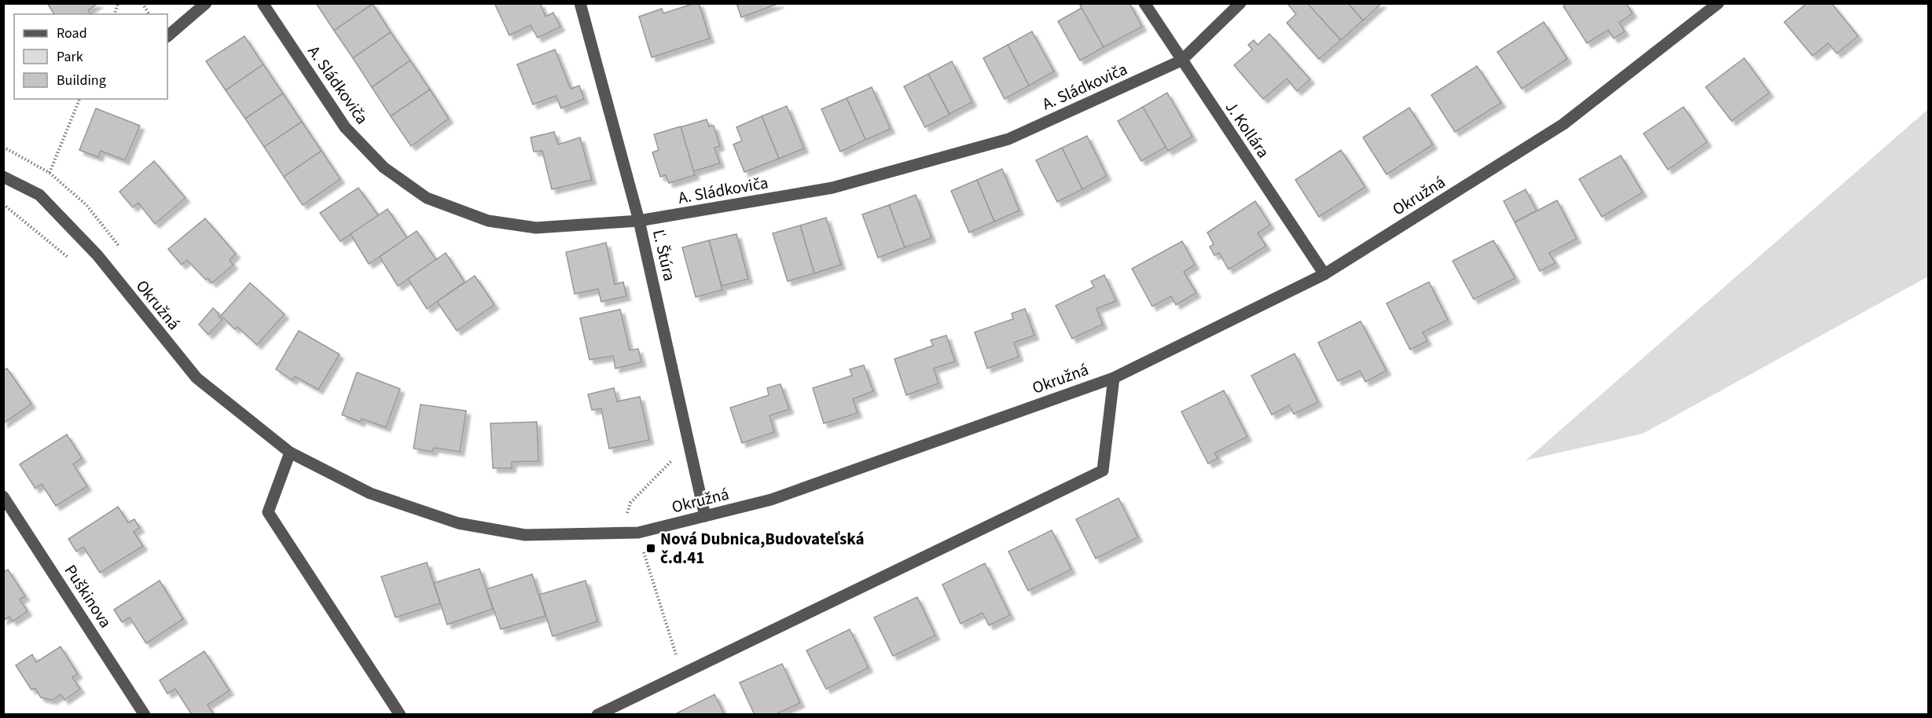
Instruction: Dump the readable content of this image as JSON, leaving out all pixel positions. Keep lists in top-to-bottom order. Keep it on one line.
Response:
{"streets":{"street":["A. Sládkoviča","J. Kollára","Okružná","Ľ. Štúra","Puškinova"]},"crossings":[["A. Sládkoviča","J. Kollára"],["A. Sládkoviča","Ľ. Štúra"],["J. Kollára","Okružná"],["Okružná","Ľ. Štúra"]],"places":{"transit":["Nová Dubnica,Budovateľská č.d.41"]},"legend":["Road","Park","Building"]}
